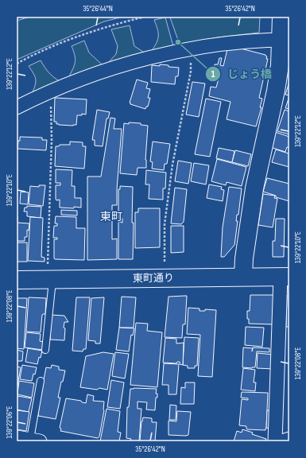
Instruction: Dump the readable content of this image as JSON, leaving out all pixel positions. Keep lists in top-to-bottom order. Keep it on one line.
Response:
{"streets":{"main road":["東町通り"]},"districts":["東町"],"places":["じょう橋"],"coordinates":["35°26'44\"N","35°26'42\"N","139°22'12\"E","139°22'10\"E","139°22'08\"E","139°22'06\"E"]}
